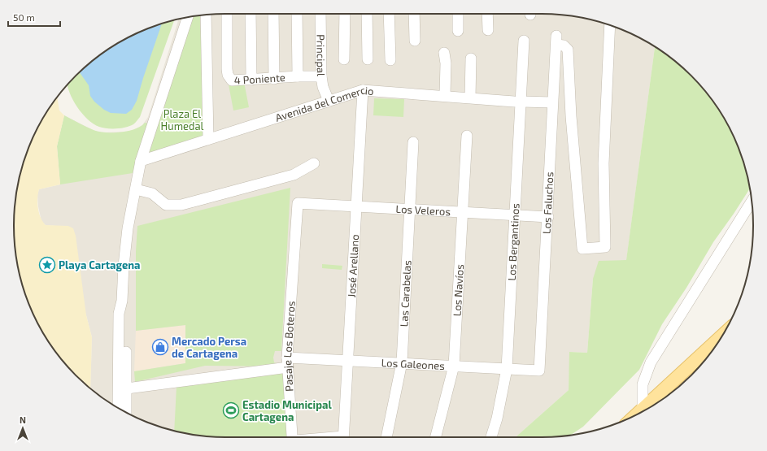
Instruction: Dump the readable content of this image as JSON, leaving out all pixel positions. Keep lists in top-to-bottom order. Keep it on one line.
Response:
{"streets":{"street":["Principal","4 Poniente","Avenida del Comercio","Los Faluchos","Los Veleros","Los Bergantinos","José Arellano","Los Navíos","Las Carabelas","Pasaje Los Boteros","Los Galeones"]},"crossings":[["Principal","4 Poniente"],["Principal","Avenida del Comercio"],["Avenida del Comercio","Los Faluchos"],["Avenida del Comercio","Los Bergantinos"],["Avenida del Comercio","José Arellano"],["Los Faluchos","Los Veleros"],["Los Faluchos","Los Galeones"],["Los Veleros","Los Bergantinos"],["Los Veleros","José Arellano"],["Los Veleros","Los Navíos"],["Los Veleros","Las Carabelas"],["Los Veleros","Pasaje Los Boteros"],["Los Bergantinos","Los Galeones"],["José Arellano","Los Galeones"],["Los Navíos","Los Galeones"],["Las Carabelas","Los Galeones"],["Pasaje Los Boteros","Los Galeones"]],"parks":["Plaza El Humedal"],"places":{"place":["Playa Cartagena"],"shop":["Mercado Persa de Cartagena"],"sports":["Estadio Municipal Cartagena"]},"scale_bar":"50 m","north":"top"}
